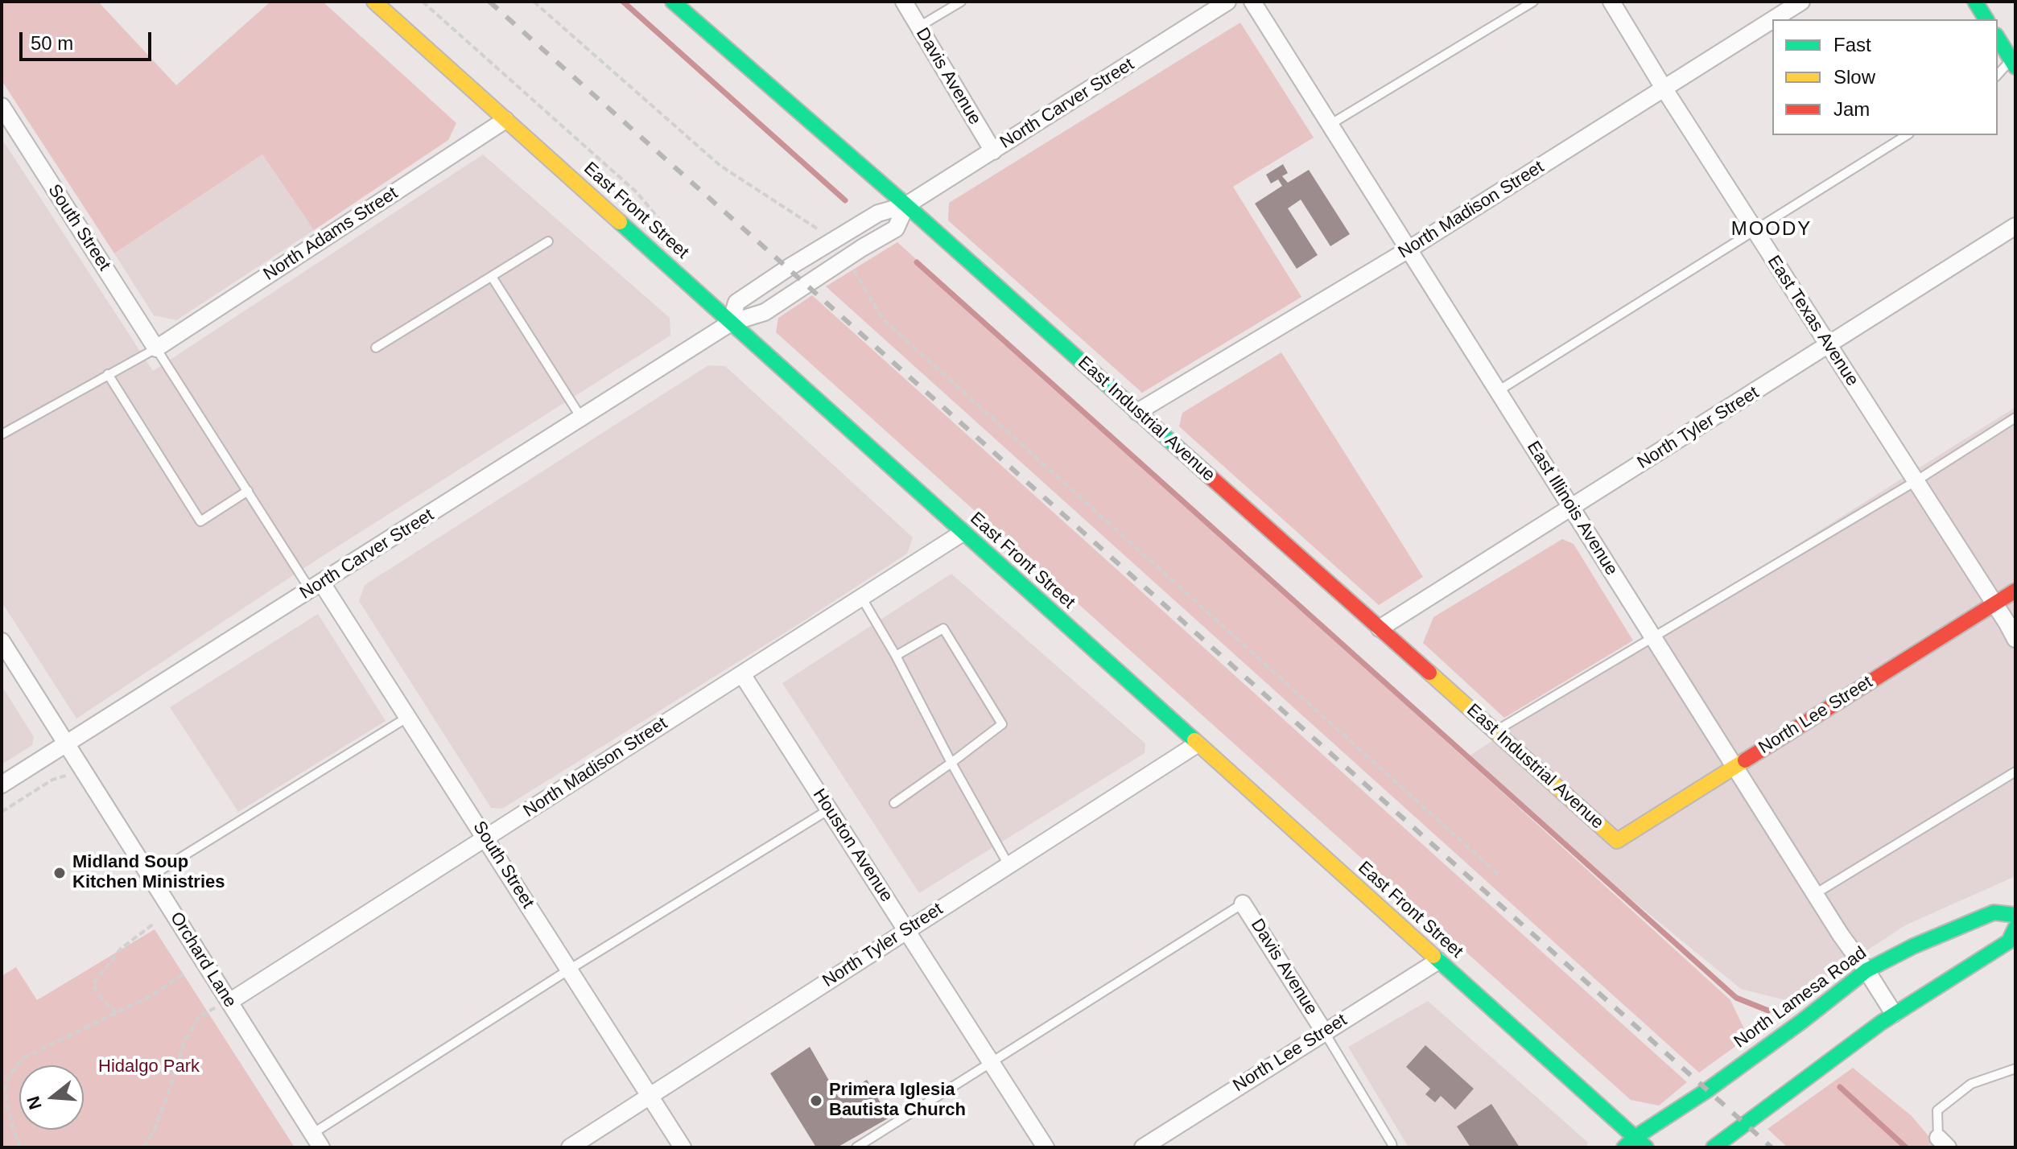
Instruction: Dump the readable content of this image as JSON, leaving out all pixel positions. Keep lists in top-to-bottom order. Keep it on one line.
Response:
{"streets":{"main road":["East Front Street","East Industrial Avenue","North Lee Street","North Lamesa Road"],"street":["Davis Avenue","North Carver Street","North Madison Street","South Street","North Adams Street","East Texas Avenue","North Tyler Street","East Illinois Avenue","Houston Avenue","Orchard Lane"]},"crossings":[["Davis Avenue","North Carver Street"],["Davis Avenue","North Lee Street"],["North Carver Street","East Front Street"],["North Carver Street","South Street"],["North Carver Street","East Industrial Avenue"],["North Carver Street","Orchard Lane"],["North Madison Street","East Front Street"],["North Madison Street","South Street"],["North Madison Street","East Texas Avenue"],["North Madison Street","East Industrial Avenue"],["North Madison Street","East Illinois Avenue"],["North Madison Street","Houston Avenue"],["North Madison Street","Orchard Lane"],["East Front Street","North Adams Street"],["East Front Street","North Tyler Street"],["East Front Street","North Lee Street"],["East Front Street","North Lamesa Road"],["South Street","North Adams Street"],["South Street","North Tyler Street"],["East Texas Avenue","North Tyler Street"],["East Texas Avenue","North Lee Street"],["East Industrial Avenue","North Tyler Street"],["East Industrial Avenue","North Lee Street"],["North Tyler Street","East Illinois Avenue"],["North Tyler Street","Houston Avenue"],["East Illinois Avenue","North Lee Street"],["East Illinois Avenue","North Lamesa Road"]],"districts":["MOODY"],"parks":["Hidalgo Park"],"places":["Midland Soup Kitchen Ministries","Primera Iglesia Bautista Church"],"legend":["Fast","Slow","Jam"],"scale_bar":"50 m","north":"left"}
